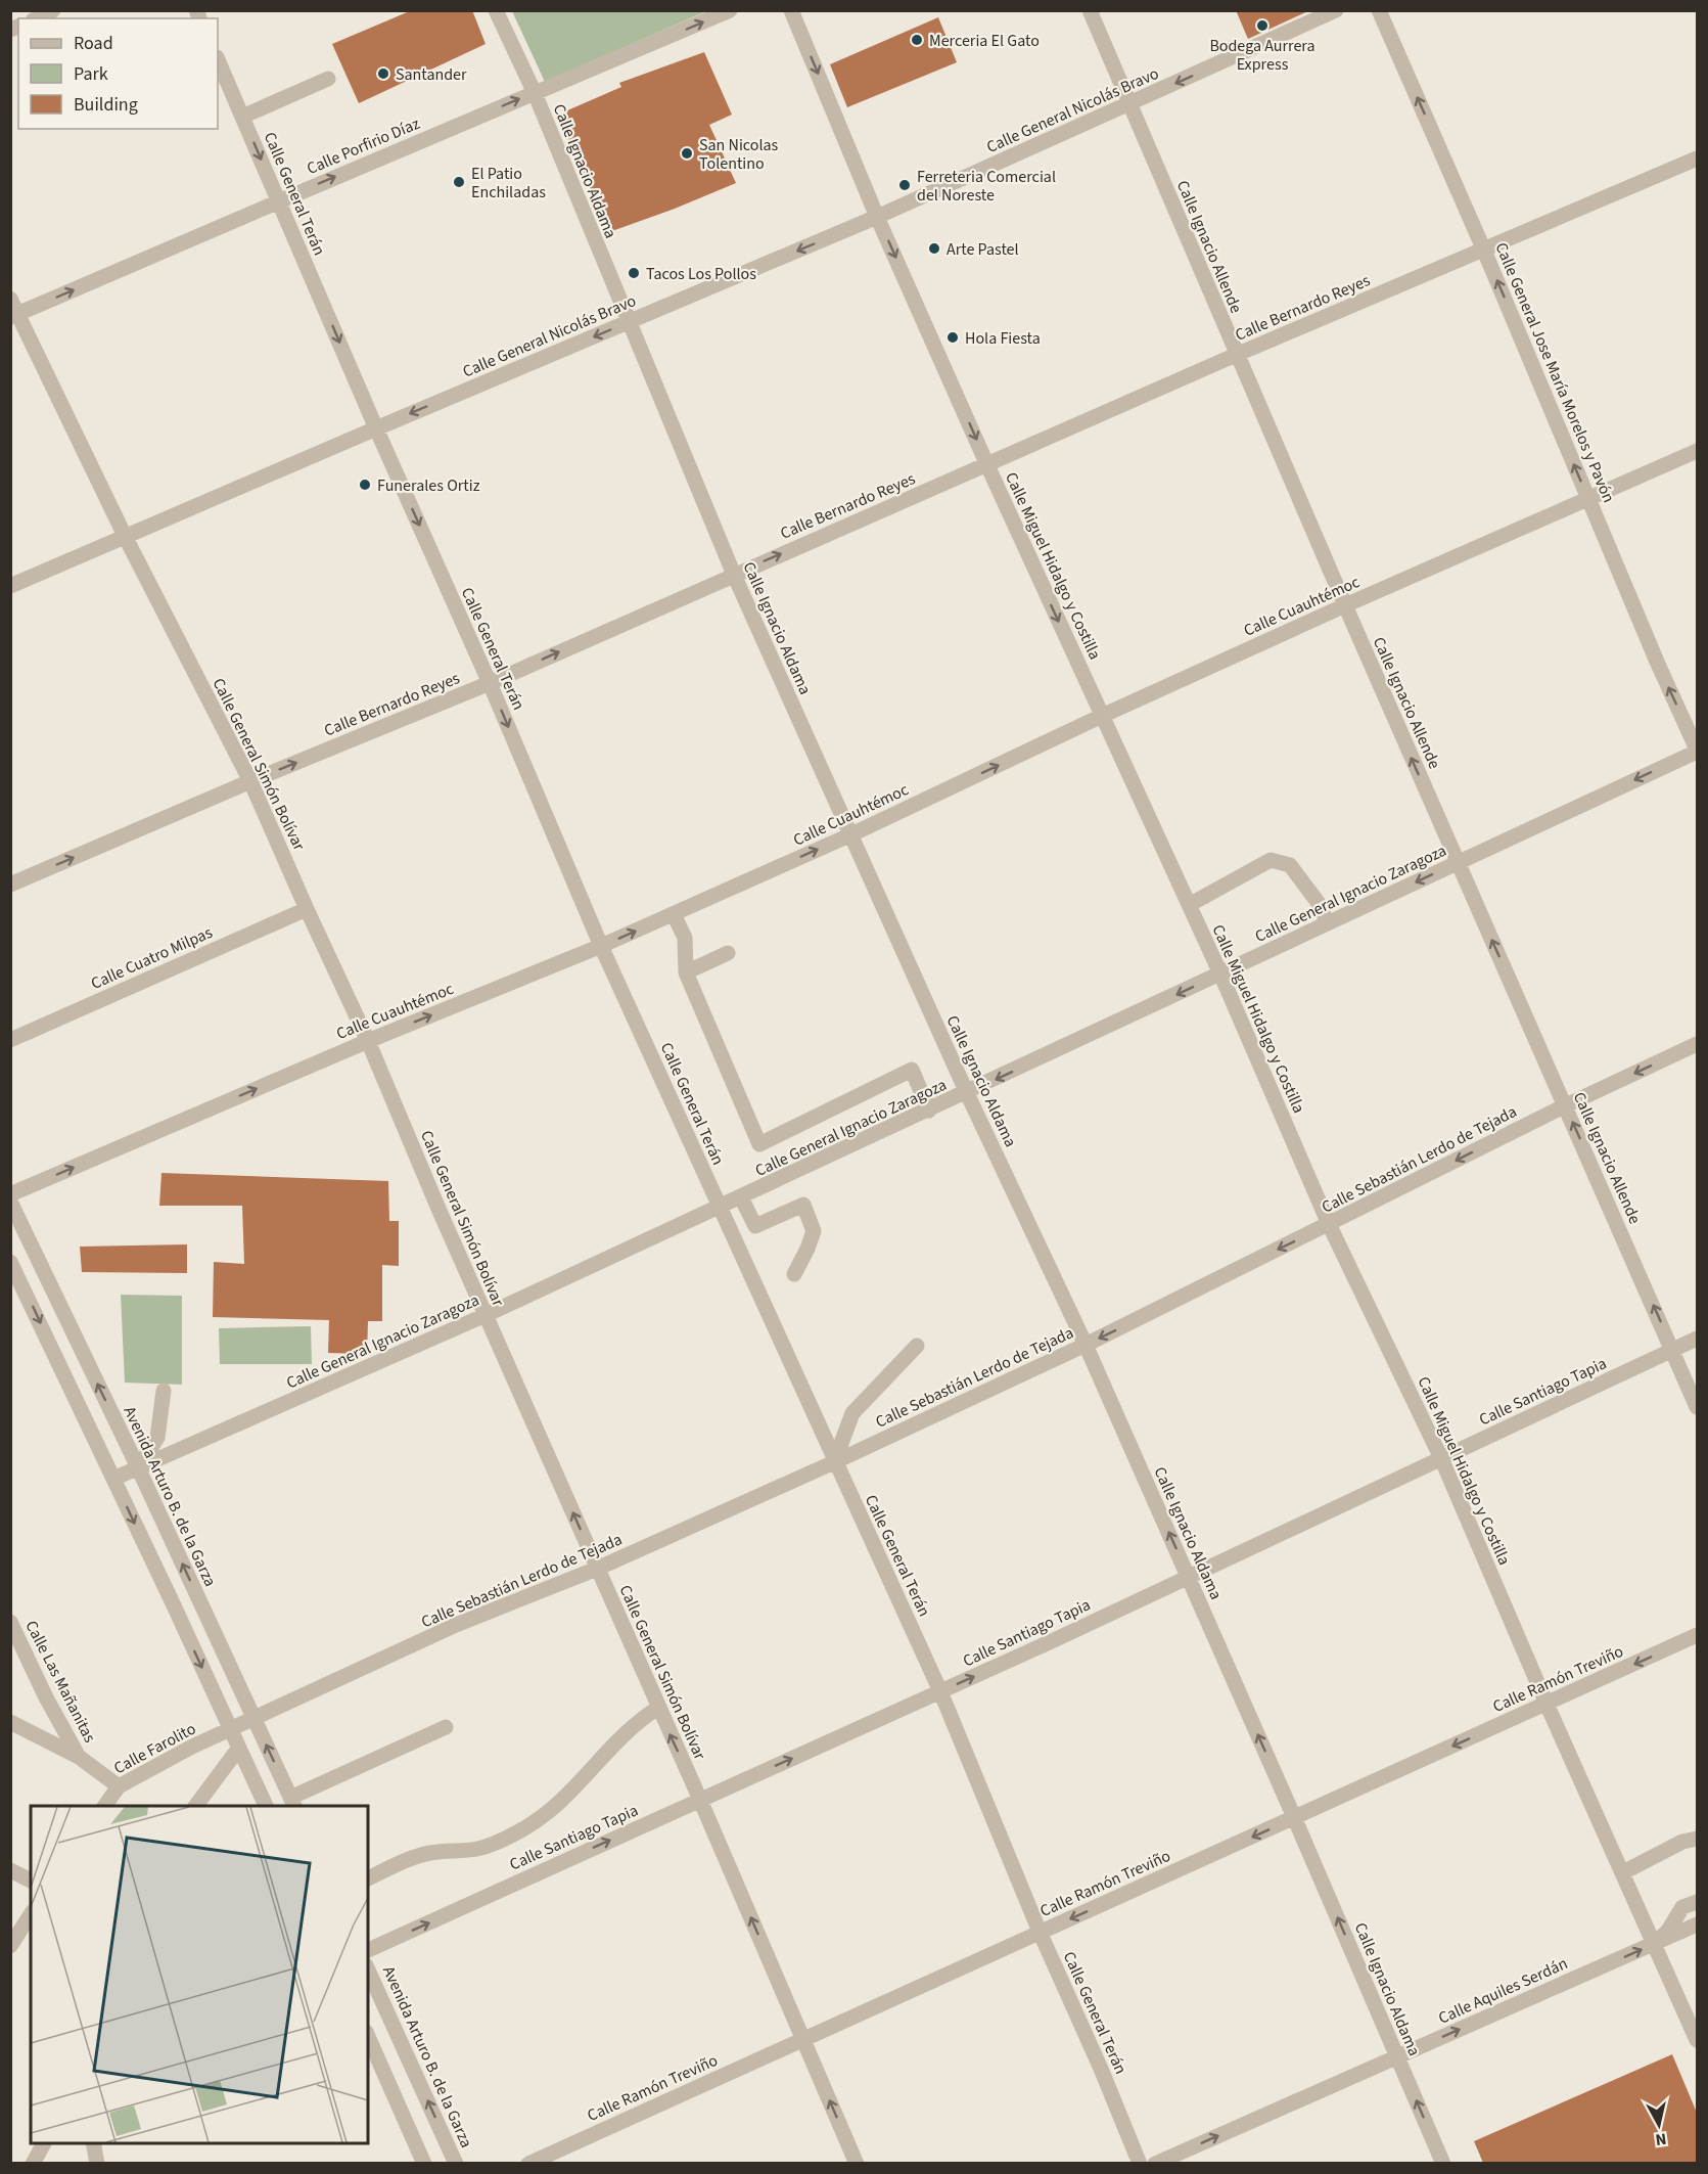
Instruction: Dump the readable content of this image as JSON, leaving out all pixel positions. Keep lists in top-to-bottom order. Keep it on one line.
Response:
{"streets":{"street":["Calle General Nicolás Bravo","Calle Porfirio Díaz","Calle Ignacio Aldama","Calle General Terán","Calle Ignacio Allende","Calle Bernardo Reyes","Calle General Jose María Morelos y Pavón","Calle Miguel Hidalgo y Costilla","Calle Cuauhtémoc","Calle General Simón Bolívar","Calle General Ignacio Zaragoza","Calle Cuatro Milpas","Calle Sebastián Lerdo de Tejada","Calle Santiago Tapia","Avenida Arturo B. de la Garza","Calle Ramón Treviño","Calle Las Mañanitas","Calle Farolito","Calle Aquiles Serdán"]},"crossings":[["Calle General Nicolás Bravo","Calle Ignacio Aldama"],["Calle General Nicolás Bravo","Calle General Terán"],["Calle General Nicolás Bravo","Calle Ignacio Allende"],["Calle General Nicolás Bravo","Calle Miguel Hidalgo y Costilla"],["Calle General Nicolás Bravo","Calle General Simón Bolívar"],["Calle Porfirio Díaz","Calle Ignacio Aldama"],["Calle Porfirio Díaz","Calle General Terán"],["Calle Porfirio Díaz","Calle General Simón Bolívar"],["Calle Ignacio Aldama","Calle Bernardo Reyes"],["Calle Ignacio Aldama","Calle Cuauhtémoc"],["Calle Ignacio Aldama","Calle General Ignacio Zaragoza"],["Calle Ignacio Aldama","Calle Sebastián Lerdo de Tejada"],["Calle Ignacio Aldama","Calle Santiago Tapia"],["Calle Ignacio Aldama","Calle Ramón Treviño"],["Calle Ignacio Aldama","Calle Aquiles Serdán"],["Calle General Terán","Calle Bernardo Reyes"],["Calle General Terán","Calle Cuauhtémoc"],["Calle General Terán","Calle General Ignacio Zaragoza"],["Calle General Terán","Calle Sebastián Lerdo de Tejada"],["Calle General Terán","Calle Santiago Tapia"],["Calle General Terán","Calle Ramón Treviño"],["Calle Ignacio Allende","Calle Bernardo Reyes"],["Calle Ignacio Allende","Calle Cuauhtémoc"],["Calle Ignacio Allende","Calle General Ignacio Zaragoza"],["Calle Ignacio Allende","Calle Sebastián Lerdo de Tejada"],["Calle Ignacio Allende","Calle Santiago Tapia"],["Calle Bernardo Reyes","Calle General Jose María Morelos y Pavón"],["Calle Bernardo Reyes","Calle Miguel Hidalgo y Costilla"],["Calle Bernardo Reyes","Calle General Simón Bolívar"],["Calle General Jose María Morelos y Pavón","Calle Cuauhtémoc"],["Calle General Jose María Morelos y Pavón","Calle General Ignacio Zaragoza"],["Calle Miguel Hidalgo y Costilla","Calle Cuauhtémoc"],["Calle Miguel Hidalgo y Costilla","Calle General Ignacio Zaragoza"],["Calle Miguel Hidalgo y Costilla","Calle Sebastián Lerdo de Tejada"],["Calle Miguel Hidalgo y Costilla","Calle Santiago Tapia"],["Calle Miguel Hidalgo y Costilla","Calle Ramón Treviño"],["Calle Miguel Hidalgo y Costilla","Calle Aquiles Serdán"],["Calle Cuauhtémoc","Calle General Simón Bolívar"],["Calle General Simón Bolívar","Calle General Ignacio Zaragoza"],["Calle General Simón Bolívar","Calle Cuatro Milpas"],["Calle General Simón Bolívar","Calle Sebastián Lerdo de Tejada"],["Calle General Simón Bolívar","Calle Santiago Tapia"],["Calle General Simón Bolívar","Calle Ramón Treviño"],["Calle General Ignacio Zaragoza","Avenida Arturo B. de la Garza"],["Calle Sebastián Lerdo de Tejada","Avenida Arturo B. de la Garza"],["Calle Sebastián Lerdo de Tejada","Calle Farolito"]],"one_way":["Calle General Nicolás Bravo","Calle Porfirio Díaz","Calle Ignacio Aldama","Calle General Terán","Calle Ignacio Allende","Calle Bernardo Reyes","Calle General Jose María Morelos y Pavón","Calle Cuauhtémoc","Calle General Simón Bolívar","Calle General Ignacio Zaragoza","Calle Sebastián Lerdo de Tejada","Calle Ramón Treviño","Calle Aquiles Serdán"],"places":["Bodega Aurrera Express","Merceria El Gato","Santander","San Nicolas Tolentino","El Patio Enchiladas","Ferreteria Comercial del Noreste","Arte Pastel","Tacos Los Pollos","Hola Fiesta","Funerales Ortiz"],"legend":["Road","Park","Building"],"north":"bottom"}
